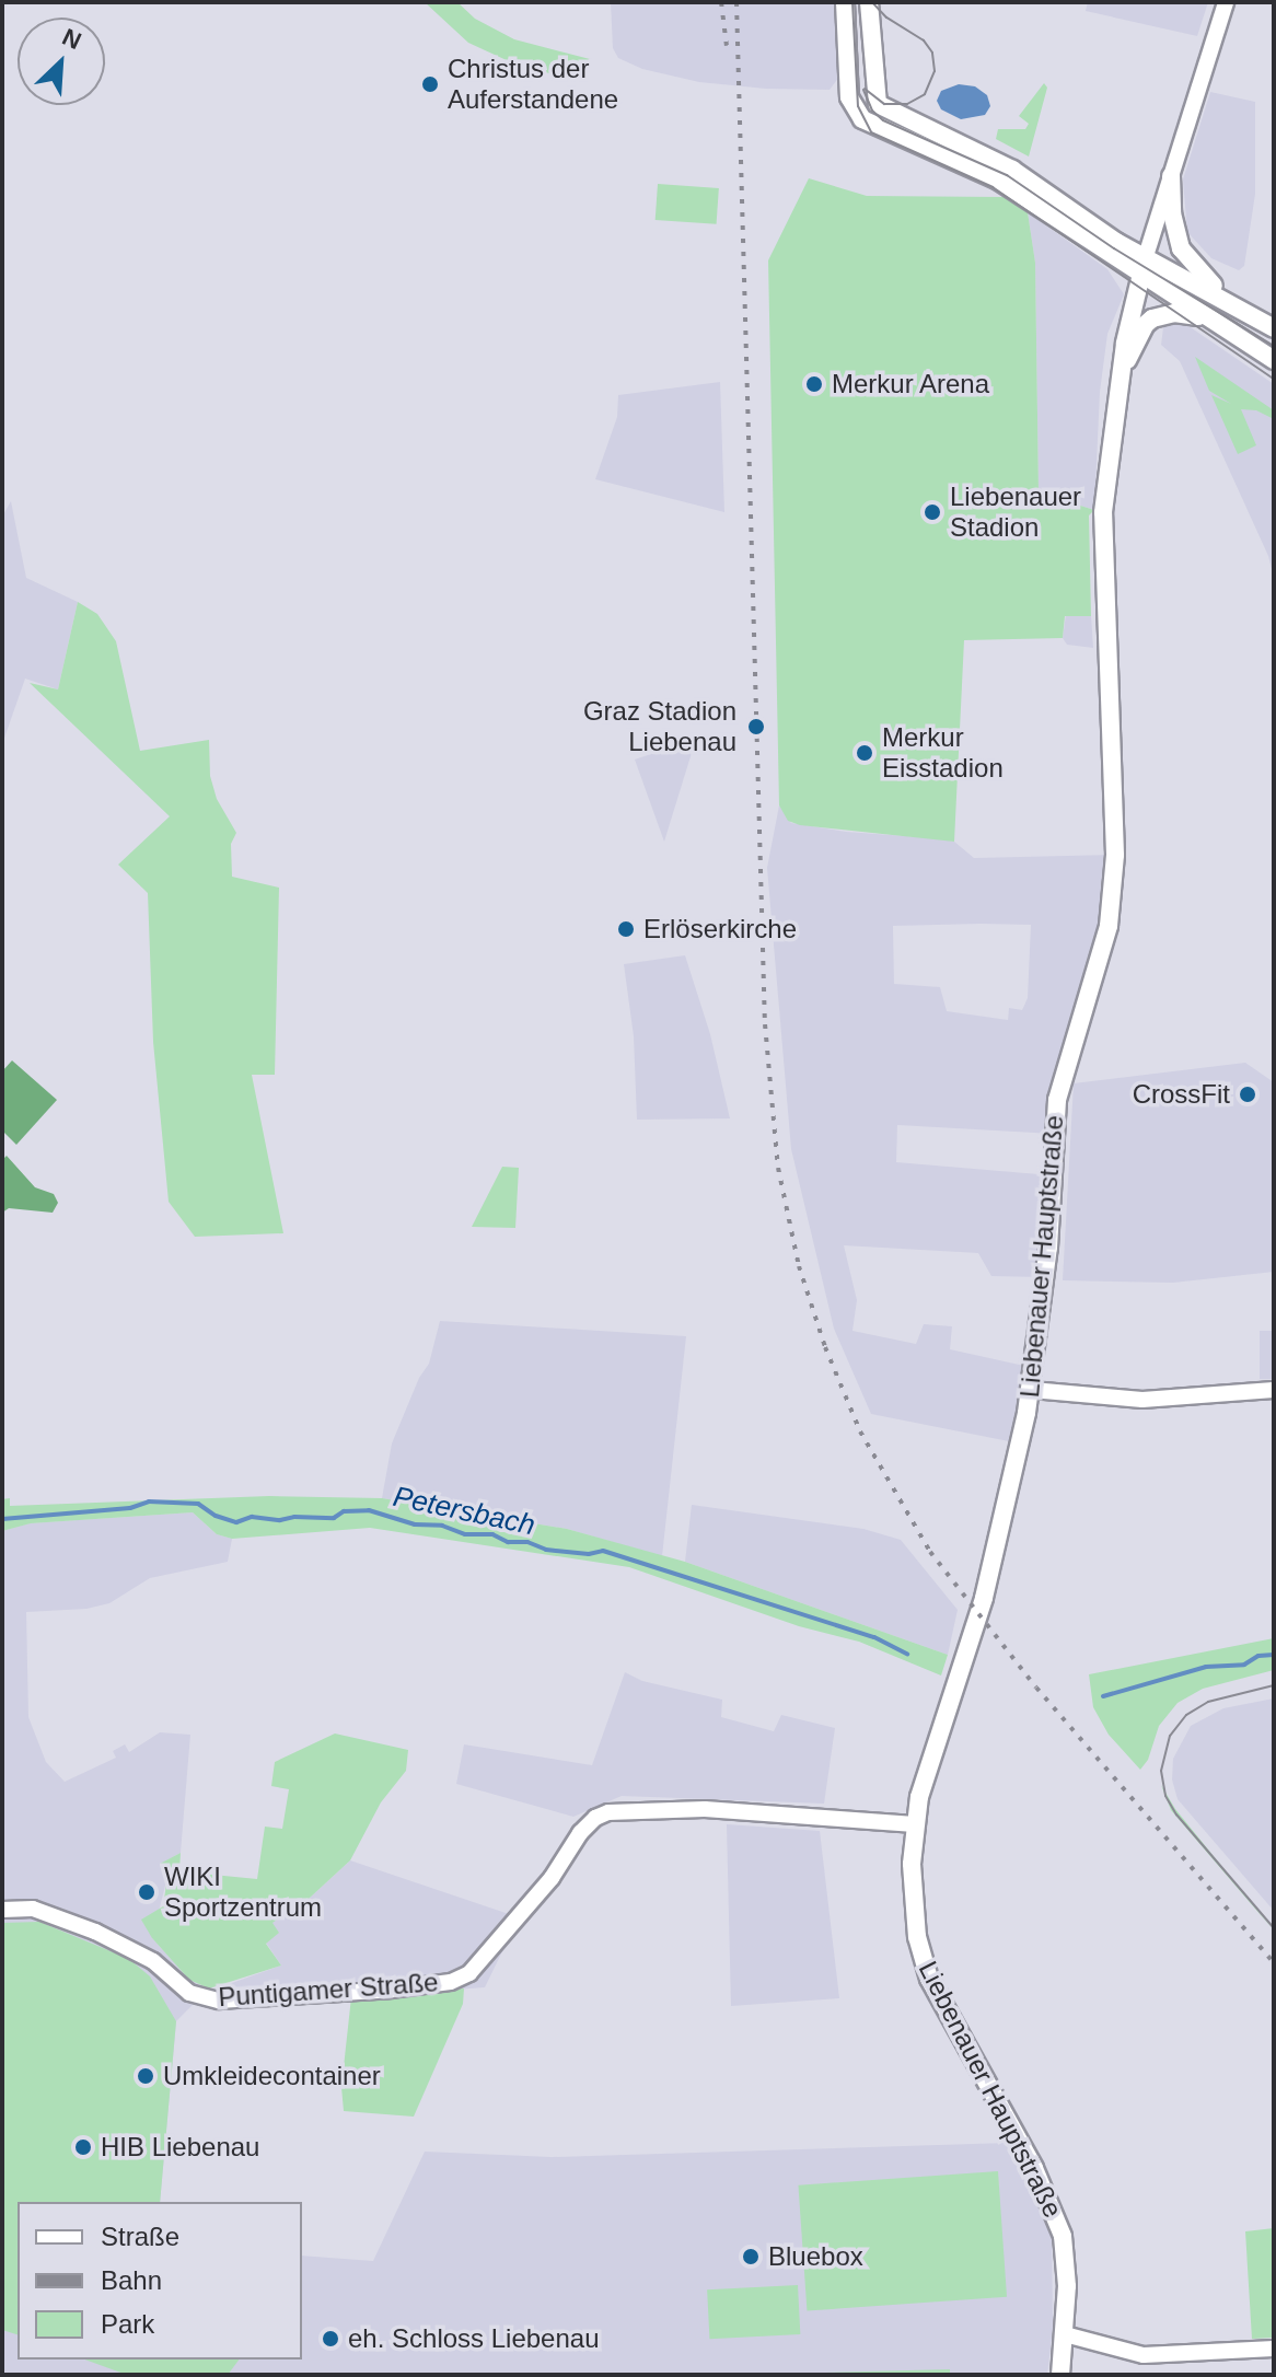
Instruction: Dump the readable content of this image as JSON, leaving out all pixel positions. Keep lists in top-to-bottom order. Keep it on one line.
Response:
{"streets":{"main road":["Liebenauer Hauptstraße","Puntigamer Straße"]},"crossings":[["Liebenauer Hauptstraße","Puntigamer Straße"]],"water":["Petersbach"],"places":["Christus der Auferstandene","Merkur Arena","Liebenauer Stadion","Graz Stadion Liebenau","Merkur Eisstadion","Erlöserkirche","CrossFit","WIKI Sportzentrum","Umkleidecontainer","HIB Liebenau","Bluebox","eh. Schloss Liebenau"],"legend":["Straße","Bahn","Park"],"north":"top right"}
